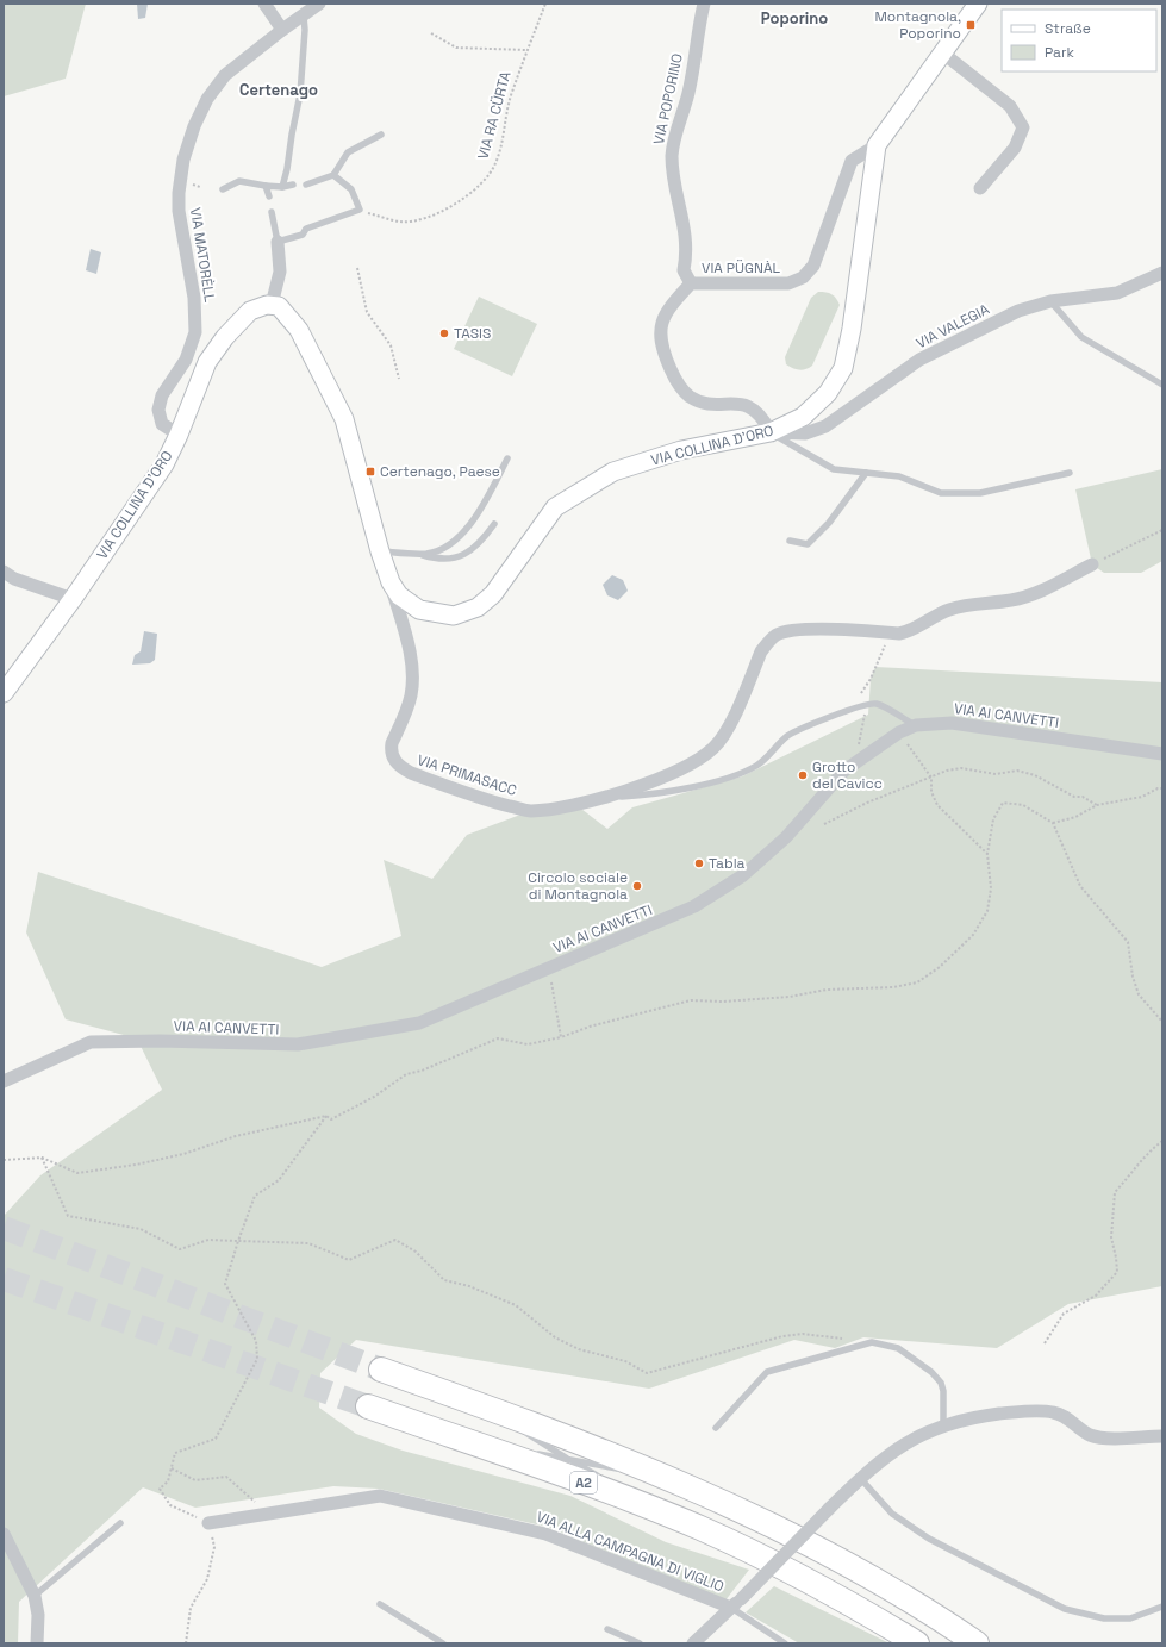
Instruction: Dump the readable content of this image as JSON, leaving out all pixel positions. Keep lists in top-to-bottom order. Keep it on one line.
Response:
{"streets":{"highway":["A2"],"street":["VIA POPORINO","VIA MATORÈLL","VIA PÜGNÀL","VIA VALEGIA","VIA COLLINA D'ORO","VIA AI CANVETTI","VIA PRIMASACC","VIA ALLA CAMPAGNA DI VIGLIO"],"path":["VIA RA CÜRTA"]},"crossings":[["VIA POPORINO","VIA PÜGNÀL"],["VIA MATORÈLL","VIA COLLINA D'ORO"],["VIA PÜGNÀL","VIA VALEGIA"],["VIA PÜGNÀL","VIA COLLINA D'ORO"],["VIA VALEGIA","VIA COLLINA D'ORO"],["VIA COLLINA D'ORO","VIA PRIMASACC"]],"districts":["Poporino","Certenago"],"places":{"transit":["Montagnola, Poporino","Certenago, Paese"],"other":["TASIS","Grotto del Cavicc","Tabla","Circolo sociale di Montagnola"]},"legend":["Straße","Park"]}
